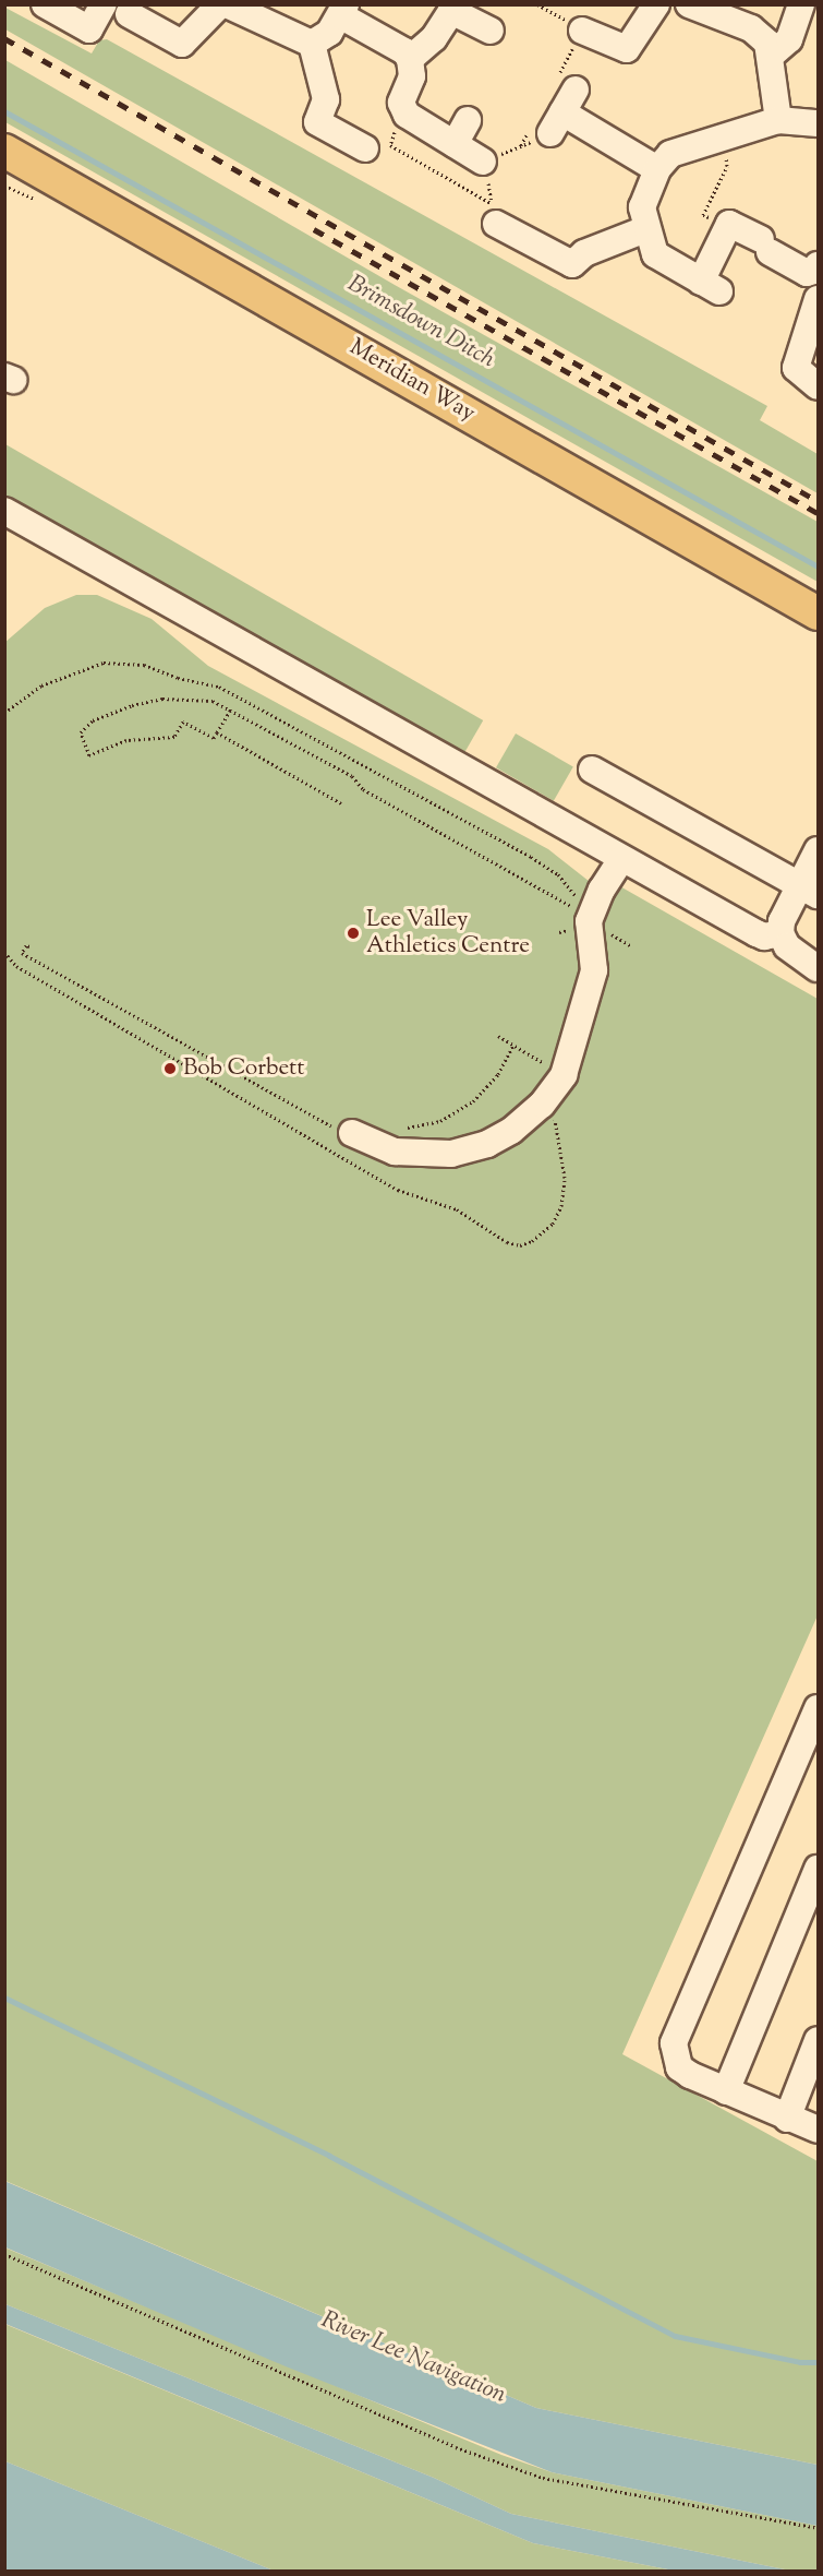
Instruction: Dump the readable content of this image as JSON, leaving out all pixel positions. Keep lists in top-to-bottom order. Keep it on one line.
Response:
{"streets":{"main road":["Meridian Way"]},"water":["Brimsdown Ditch","River Lee Navigation"],"places":["Lee Valley Athletics Centre","Bob Corbett"]}
